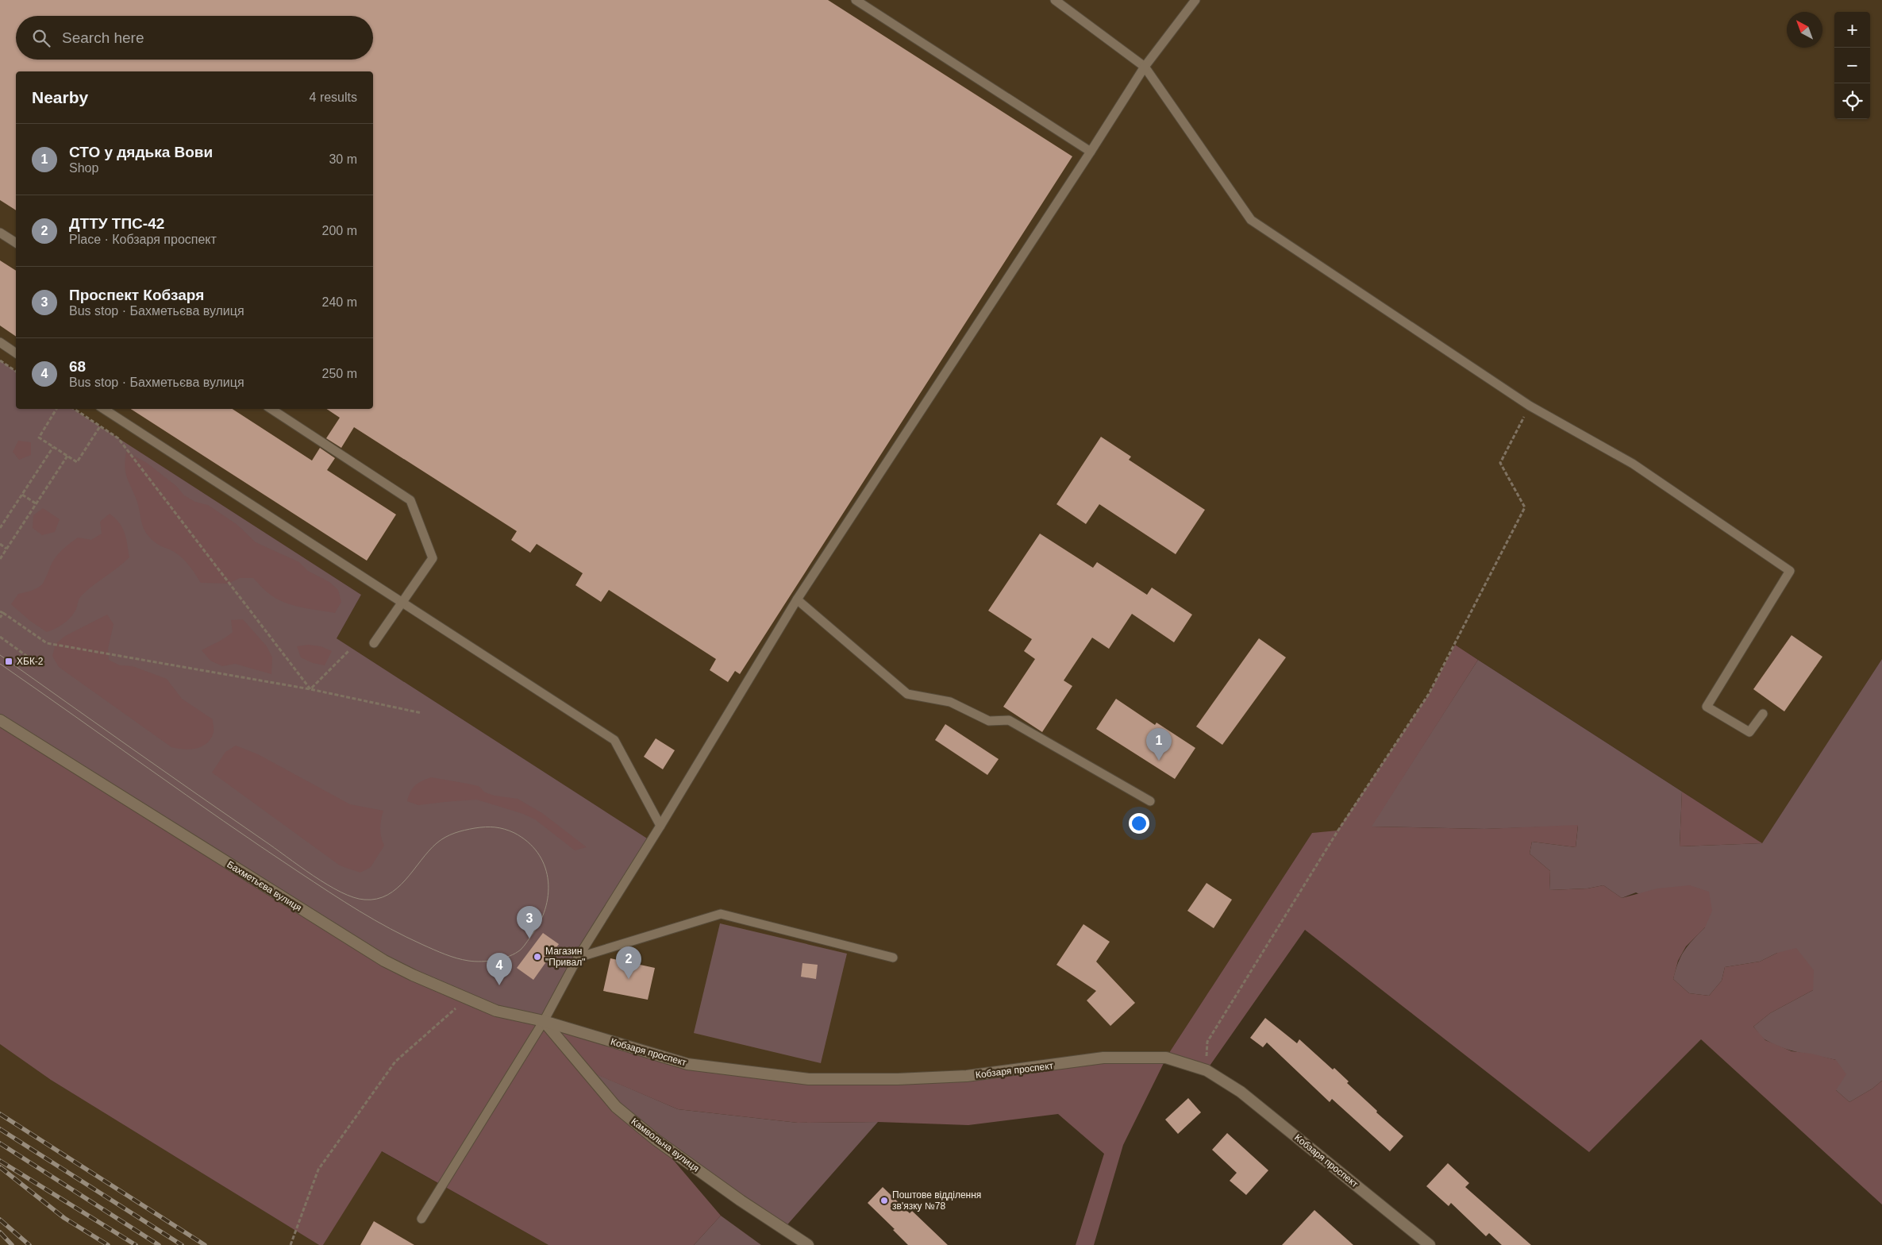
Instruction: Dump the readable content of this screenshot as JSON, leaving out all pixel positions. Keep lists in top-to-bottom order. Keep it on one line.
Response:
{"streets":{"main road":["Бахметьєва вулиця","Кобзаря проспект","Камвольна вулиця"]},"crossings":[["Бахметьєва вулиця","Кобзаря проспект"],["Бахметьєва вулиця","Камвольна вулиця"],["Кобзаря проспект","Камвольна вулиця"]],"places":{"transit":["ХБК-2"],"other":["Магазин \"Привал\"","Поштове відділення зв'язку №78"]},"north":"top left","page":{"map_buttons":["+","−"],"search":"Search here","heading":["Nearby","4 results"],"list":[{"mark":"1","name":"СТО у дядька Вови","note":"Shop","value":"30 m"},{"mark":"2","name":"ДТТУ ТПС-42","note":"Place · Кобзаря проспект","value":"200 m"},{"mark":"3","name":"Проспект Кобзаря","note":"Bus stop · Бахметьєва вулиця","value":"240 m"},{"mark":"4","name":"68","note":"Bus stop · Бахметьєва вулиця","value":"250 m"}],"pins":["1","3","2","4"]}}
